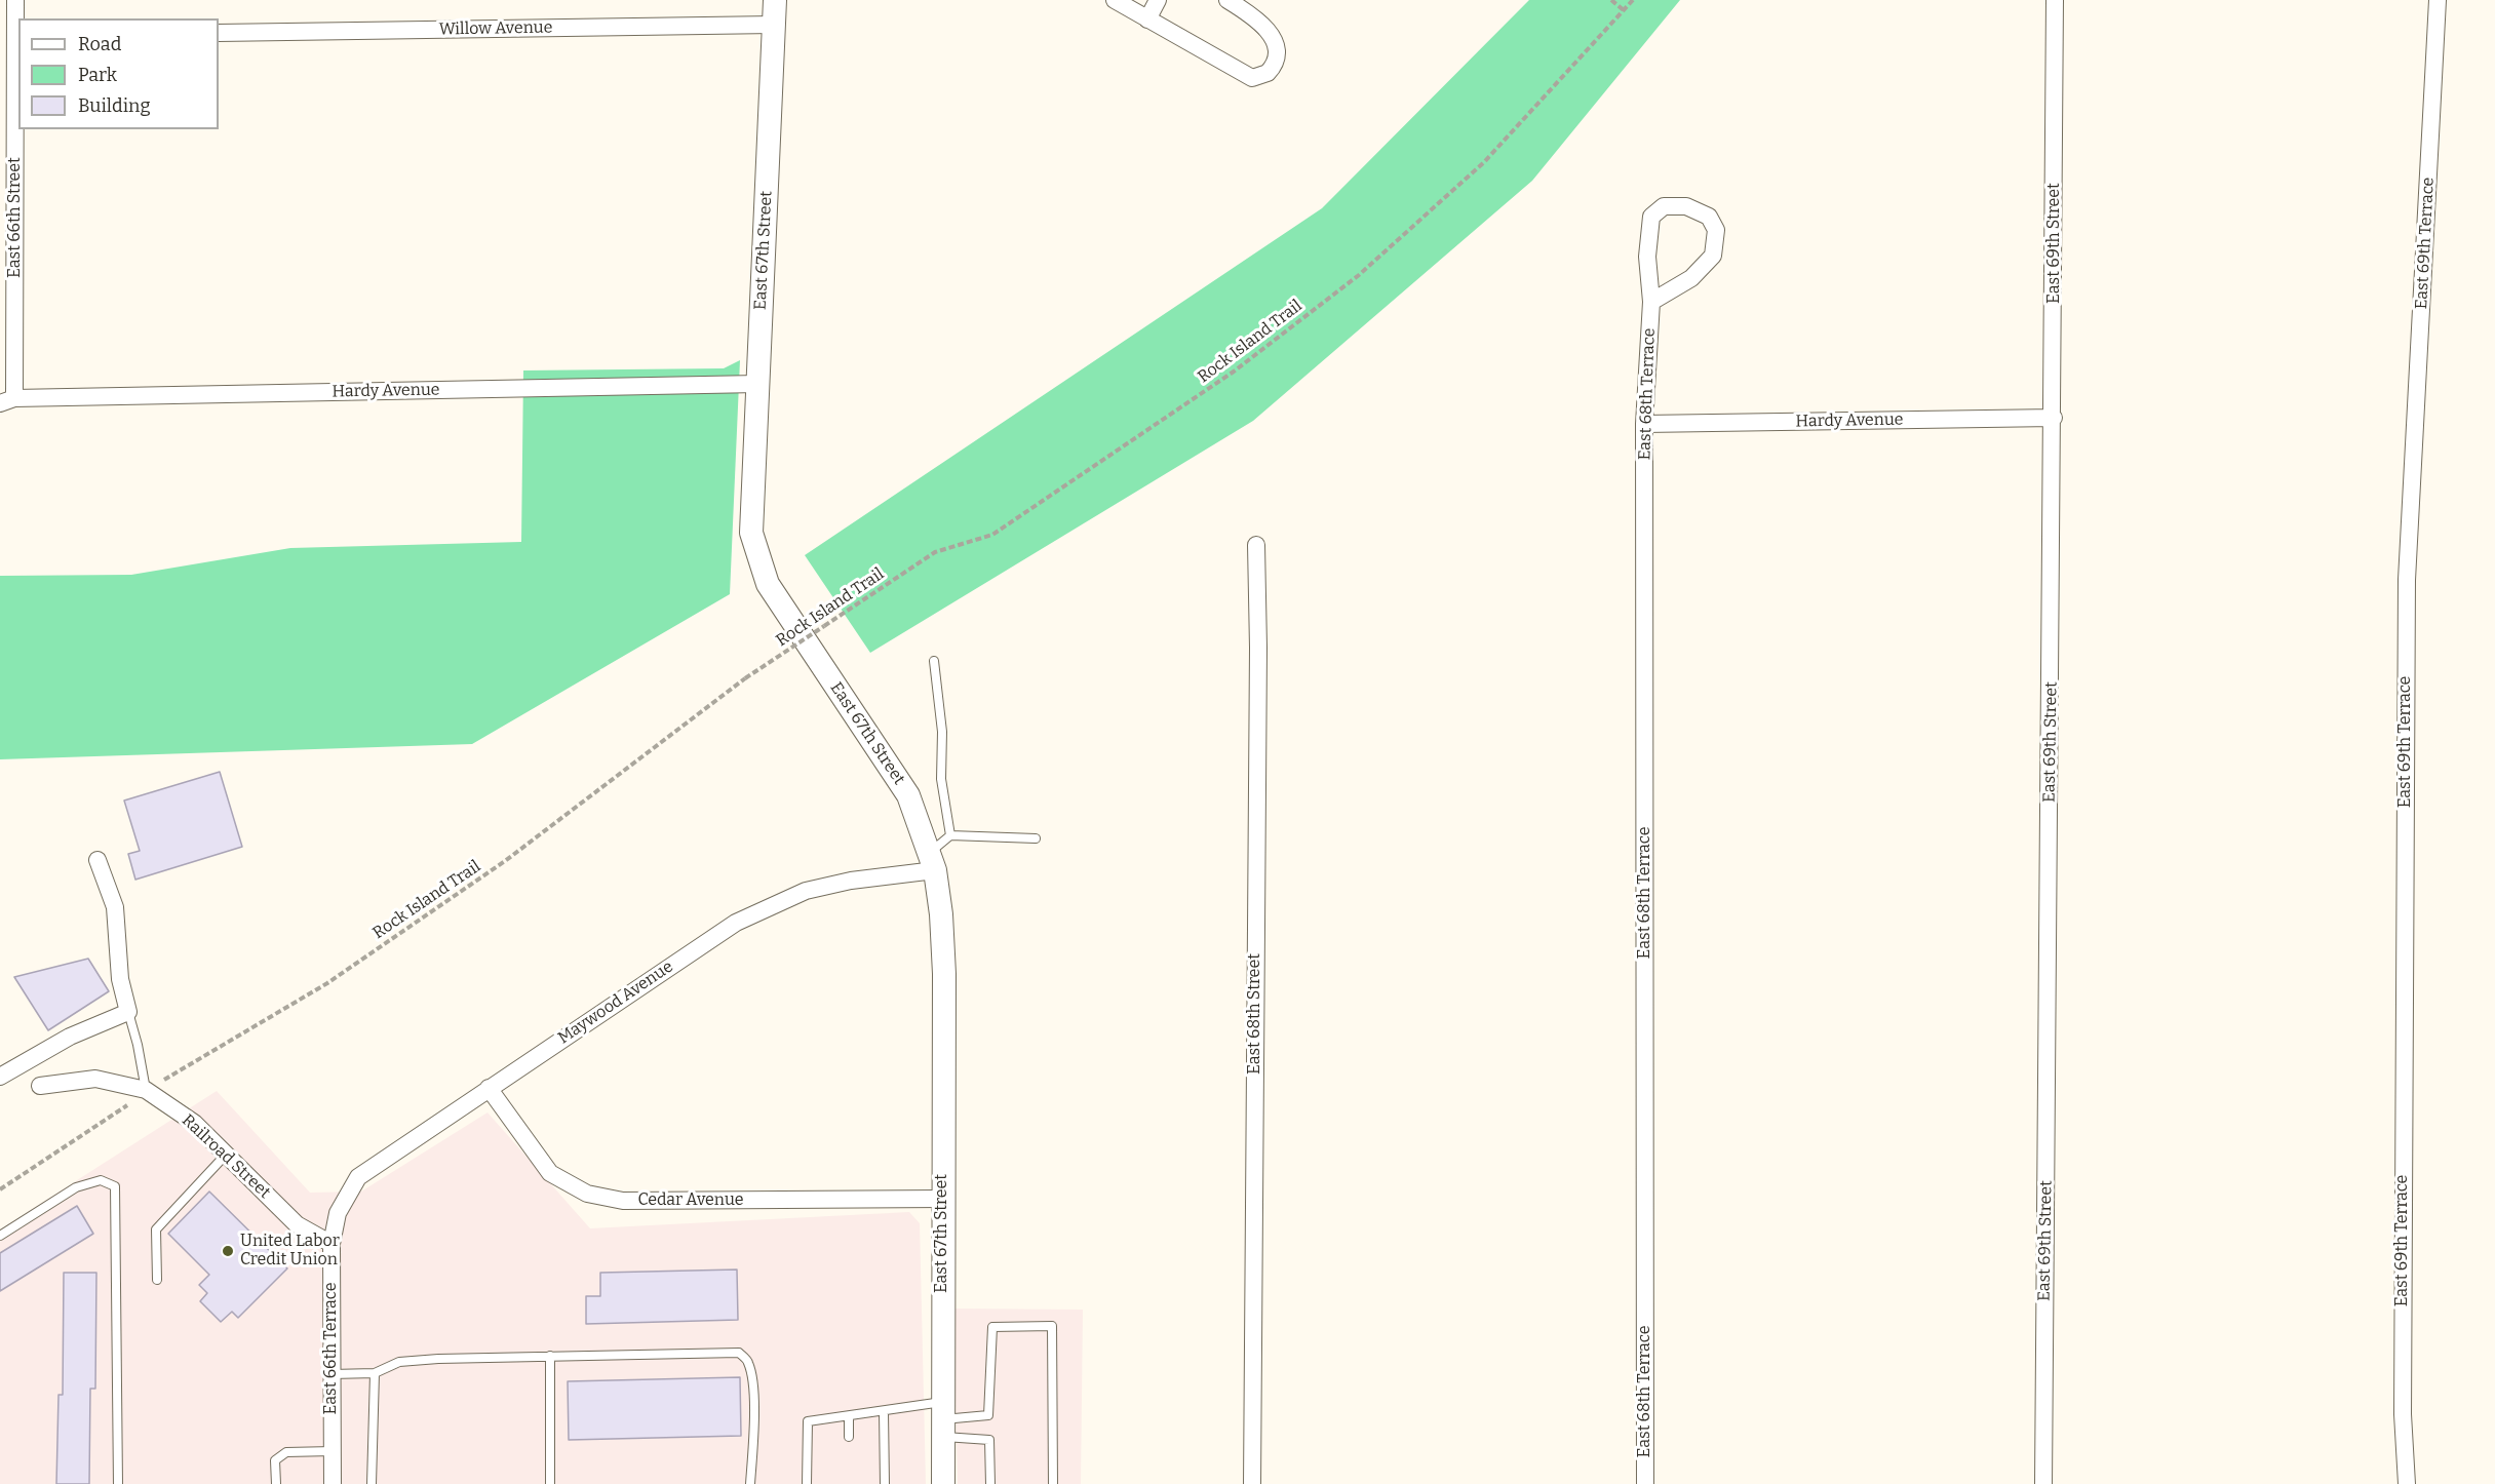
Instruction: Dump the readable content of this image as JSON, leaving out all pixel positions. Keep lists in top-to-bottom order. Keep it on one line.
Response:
{"streets":{"street":["Willow Avenue","East 66th Street","East 69th Street","East 69th Terrace","East 67th Street","Hardy Avenue","East 68th Terrace","Maywood Avenue","East 68th Street","Railroad Street","Cedar Avenue","East 66th Terrace"],"path":["Rock Island Trail"]},"crossings":[["Willow Avenue","East 67th Street"],["East 66th Street","Hardy Avenue"],["East 69th Street","Hardy Avenue"],["East 67th Street","Hardy Avenue"],["East 67th Street","Maywood Avenue"],["East 67th Street","Cedar Avenue"],["Rock Island Trail","Railroad Street"],["Hardy Avenue","East 68th Terrace"],["Maywood Avenue","Cedar Avenue"],["Maywood Avenue","East 66th Terrace"],["Railroad Street","East 66th Terrace"]],"places":["United Labor Credit Union"],"legend":["Road","Park","Building"]}
